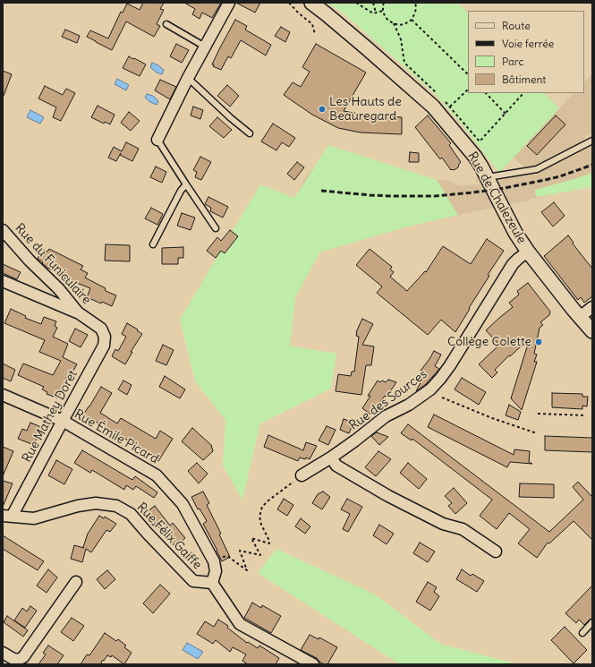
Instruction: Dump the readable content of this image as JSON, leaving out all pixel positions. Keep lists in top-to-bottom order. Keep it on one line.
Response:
{"streets":{"street":["Rue de Chalezeule","Rue du Funiculaire","Rue des Sources","Rue Mathey Doret","Rue Émile Picard","Rue Félix Gaiffe"]},"crossings":[["Rue de Chalezeule","Rue des Sources"],["Rue du Funiculaire","Rue Mathey Doret"],["Rue Mathey Doret","Rue Émile Picard"],["Rue Mathey Doret","Rue Félix Gaiffe"]],"places":["Les Hauts de Beauregard","Collège Colette"],"legend":["Route","Voie ferrée","Parc","Bâtiment"]}
